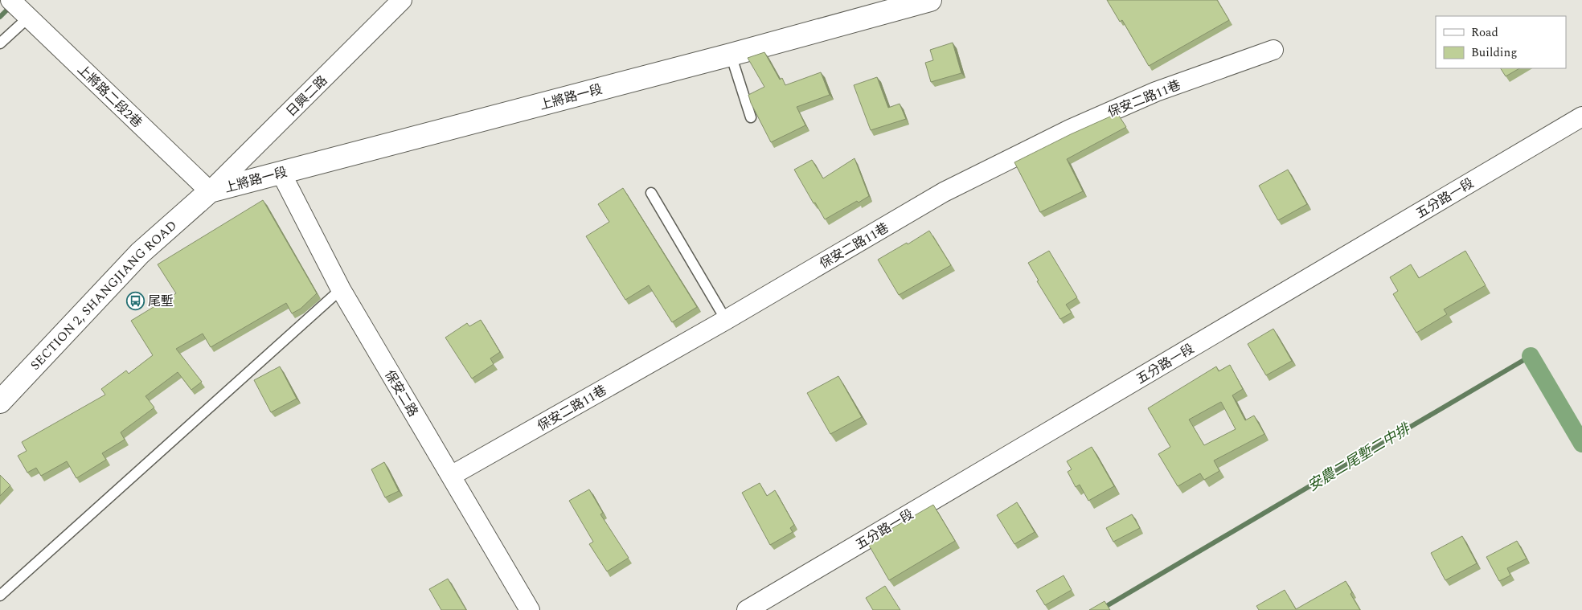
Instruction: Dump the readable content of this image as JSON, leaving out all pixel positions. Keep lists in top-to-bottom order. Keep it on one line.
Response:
{"streets":{"main road":["上將路一段","SECTION 2, SHANGJIANG ROAD"],"street":["上將路二段2巷","日興二路","保安二路11巷","五分路一段","保安二路"]},"crossings":[["上將路二段2巷","日興二路"],["上將路二段2巷","上將路一段"],["上將路二段2巷","SECTION 2, SHANGJIANG ROAD"],["日興二路","上將路一段"],["日興二路","SECTION 2, SHANGJIANG ROAD"],["上將路一段","SECTION 2, SHANGJIANG ROAD"],["上將路一段","保安二路"],["保安二路11巷","保安二路"]],"water":["安農二尾塹二中排"],"places":{"bus stop":["尾塹"]},"legend":["Road","Building"]}
